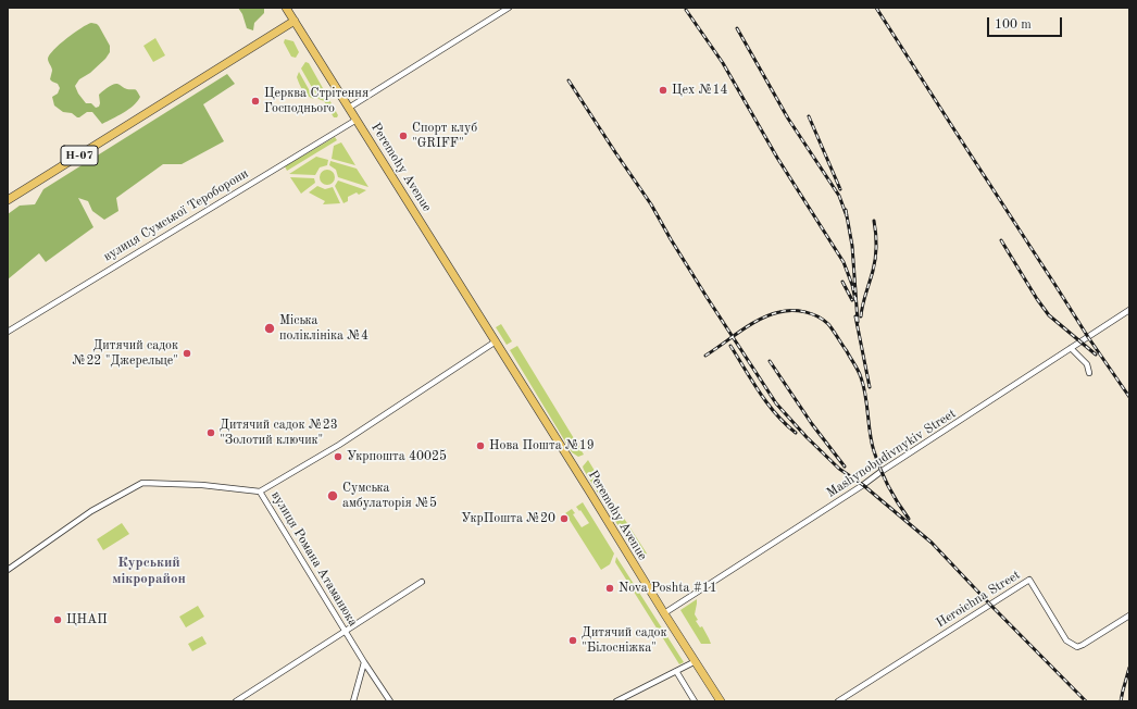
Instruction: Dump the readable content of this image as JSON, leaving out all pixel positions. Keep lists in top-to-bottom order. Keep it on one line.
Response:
{"streets":{"main road":["Н-07","Peremohy Avenue"],"street":["вулиця Сумської Тероборони","Mashynobudivnykiv Street","вулиця Романа Атаманюка","Heroichna Street"]},"crossings":[["Н-07","Peremohy Avenue"],["Peremohy Avenue","вулиця Сумської Тероборони"],["Peremohy Avenue","Mashynobudivnykiv Street"]],"districts":["Курський мікрорайон"],"places":["Цех №14","Церква Стрітення Господнього","Спорт клуб \"GRIFF\"","Міська поліклініка №4","Дитячий садок №22 \"Джерельце\"","Дитячий садок №23 \"Золотий ключик\"","Нова Пошта №19","Укрпошта 40025","Сумська амбулаторія №5","УкрПошта №20","Nova Poshta #11","ЦНАП","Дитячий садок \"Білосніжка\""],"scale_bar":"100 m"}
